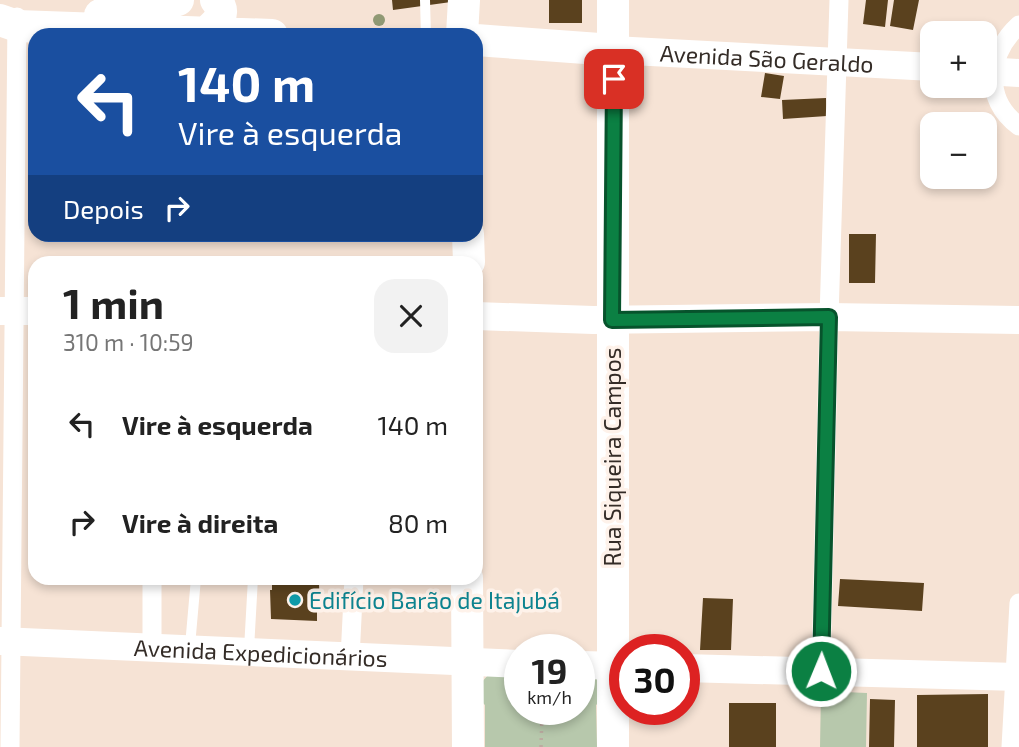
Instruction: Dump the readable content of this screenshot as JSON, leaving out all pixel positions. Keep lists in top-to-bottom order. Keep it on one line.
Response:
{"streets":{"main road":["Avenida São Geraldo","Rua Siqueira Campos"],"street":["Avenida Expedicionários"]},"crossings":[["Avenida São Geraldo","Rua Siqueira Campos"]],"places":["Edifício Barão de Itajubá"],"page":{"map_buttons":["+","−"],"turn":["140 m","Vire à esquerda"],"then":"Depois","heading":["1 min","310 m · 10:59"],"list":[{"name":"Vire à esquerda","value":"140 m"},{"name":"Vire à direita","value":"80 m"}],"speed":"19 km/h","limit":"30"}}
